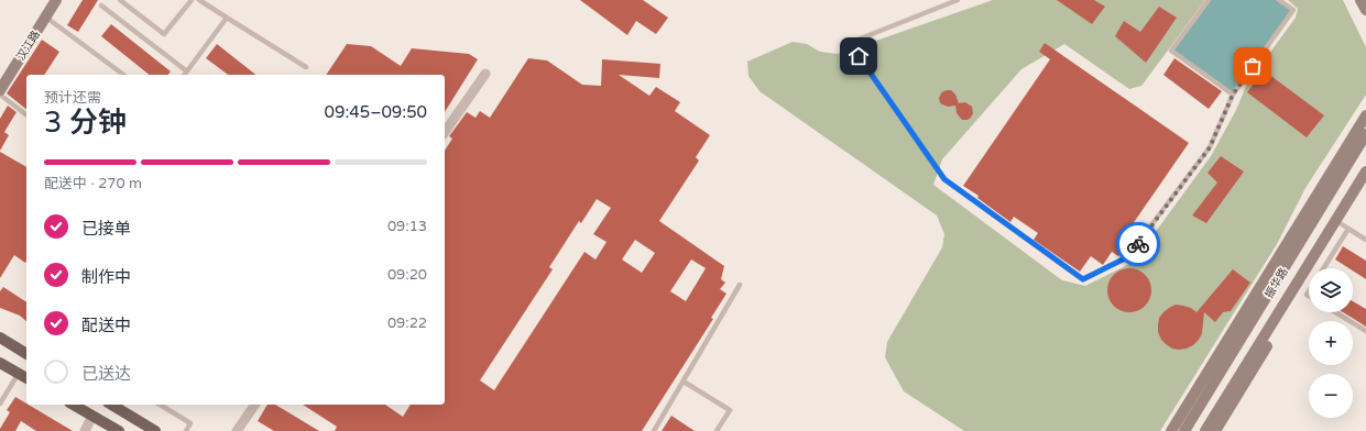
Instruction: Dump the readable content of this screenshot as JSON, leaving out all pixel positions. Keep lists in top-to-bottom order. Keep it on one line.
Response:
{"streets":{"main road":["汉江路","振华路"]},"page":{"heading":["3 分钟","预计还需","09:45–09:50"],"bar":"配送中 · 270 m","list":[["已接单","09:13"],["制作中","09:20"],["配送中","09:22"],"已送达"],"map_buttons":["+","−"]}}
